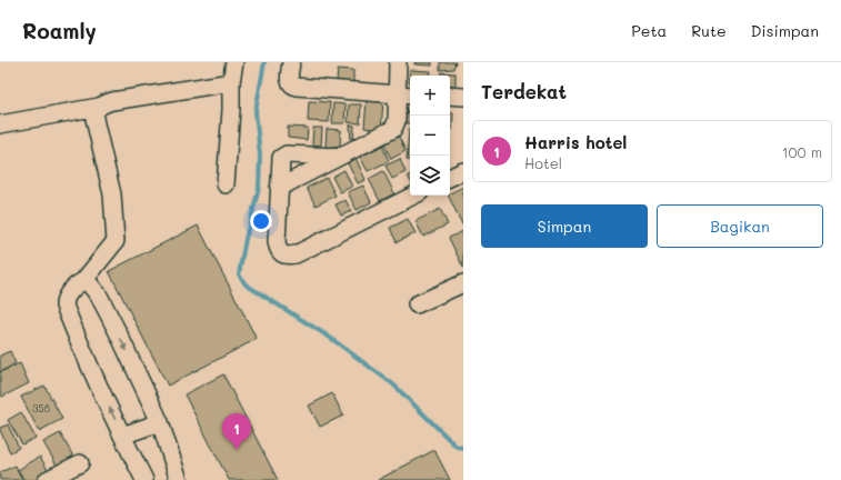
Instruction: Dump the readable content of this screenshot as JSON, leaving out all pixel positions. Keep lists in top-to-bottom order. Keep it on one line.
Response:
{"house_numbers":["358"],"page":{"header":"Roamly","nav":["Peta","Rute","Disimpan"],"heading":"Terdekat","map_buttons":["+","−"],"list":[{"mark":"1","name":"Harris hotel","note":"Hotel","value":"100 m"}],"buttons":["Simpan","Bagikan"],"pins":"1"}}
